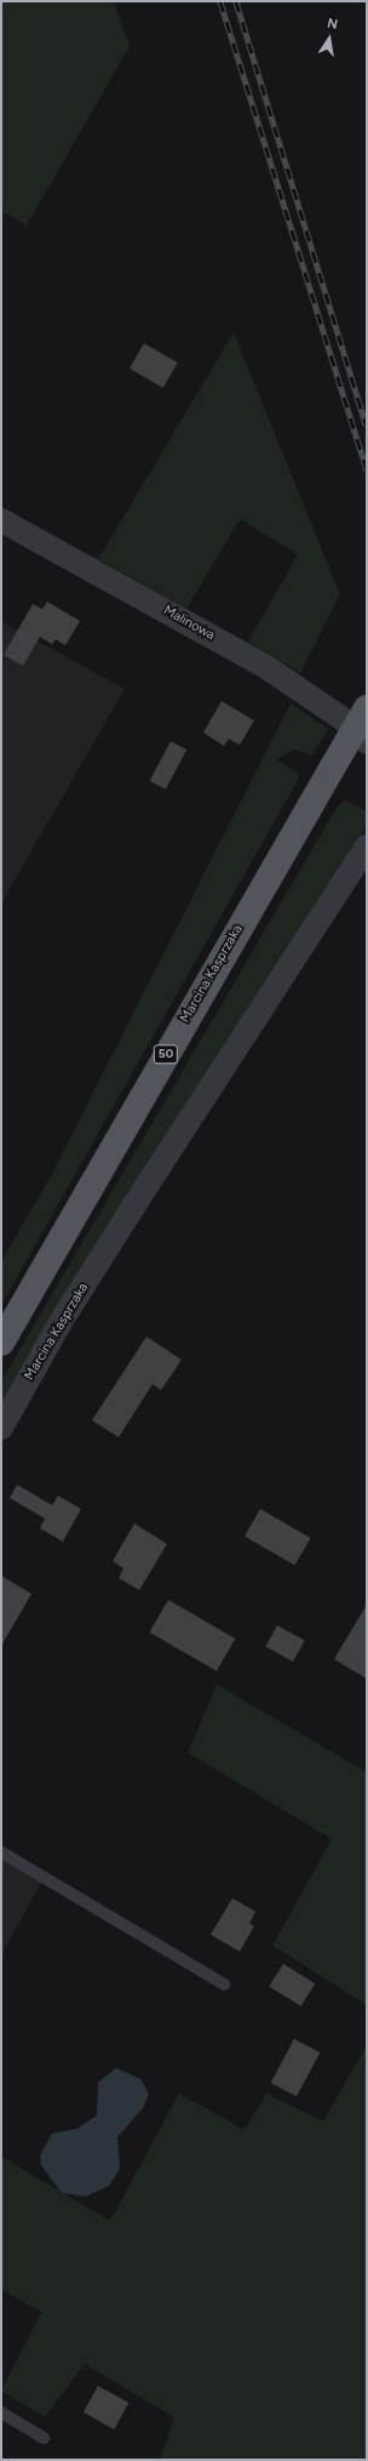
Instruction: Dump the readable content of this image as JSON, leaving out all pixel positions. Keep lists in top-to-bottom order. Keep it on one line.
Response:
{"streets":{"main road":["Marcina Kasprzaka","50"],"street":["Malinowa"]},"north":"top"}
